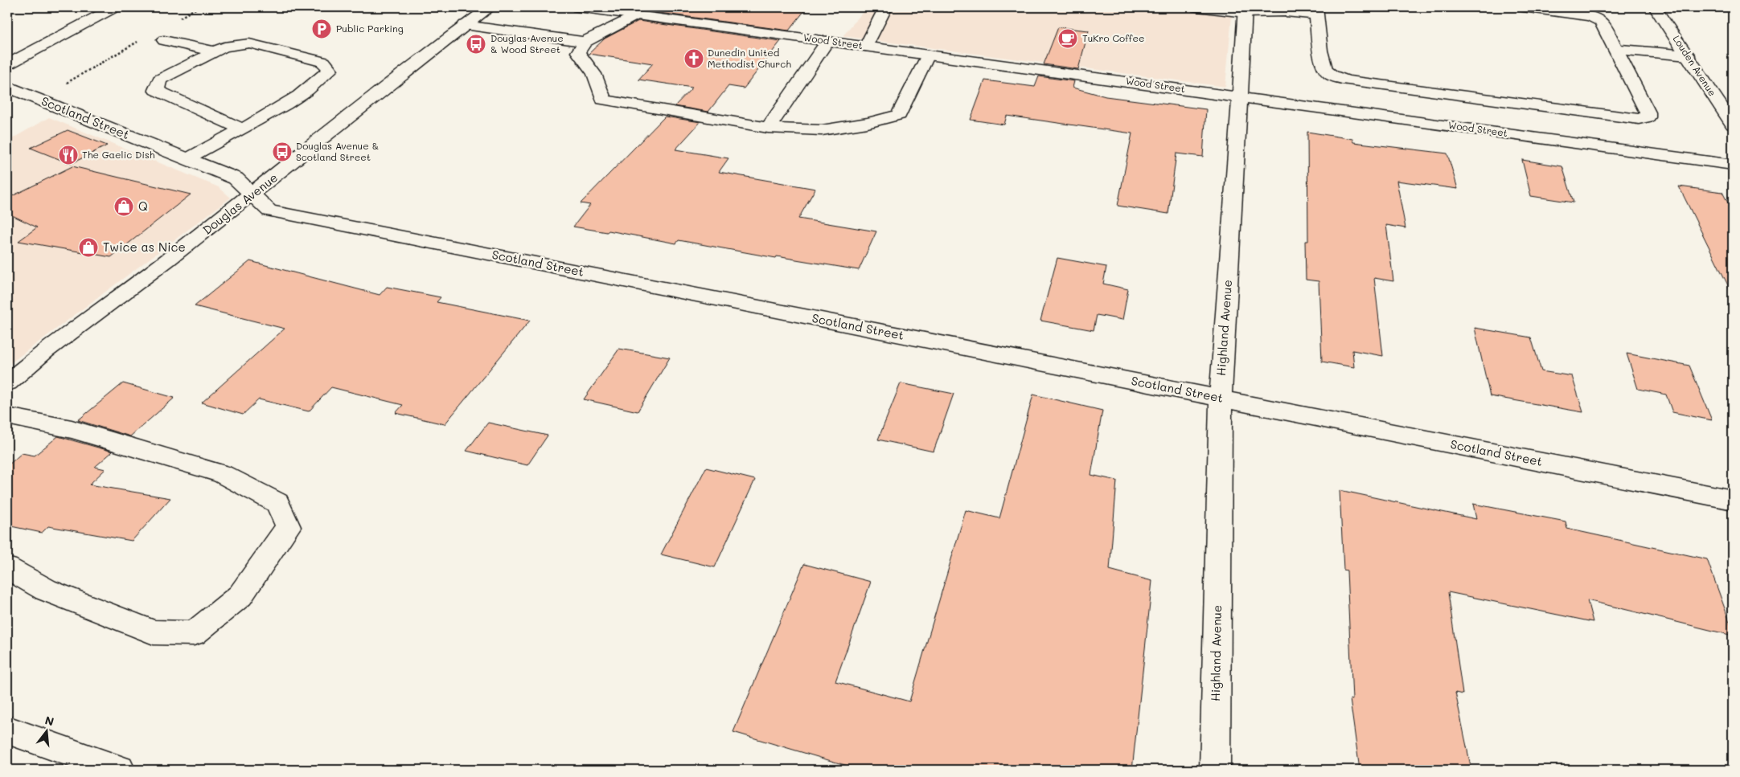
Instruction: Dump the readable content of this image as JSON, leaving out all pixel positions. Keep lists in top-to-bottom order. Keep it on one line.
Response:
{"streets":{"street":["Wood Street","Louden Avenue","Scotland Street","Douglas Avenue","Highland Avenue"]},"crossings":[["Wood Street","Highland Avenue"],["Scotland Street","Douglas Avenue"],["Scotland Street","Highland Avenue"]],"places":{"parking":["Public Parking"],"cafe":["TuKro Coffee"],"bus stop":["Douglas Avenue & Wood Street","Douglas Avenue & Scotland Street"],"church":["Dunedin United Methodist Church"],"restaurant":["The Gaelic Dish"],"shop":["Q","Twice as Nice"]},"north":"top"}
